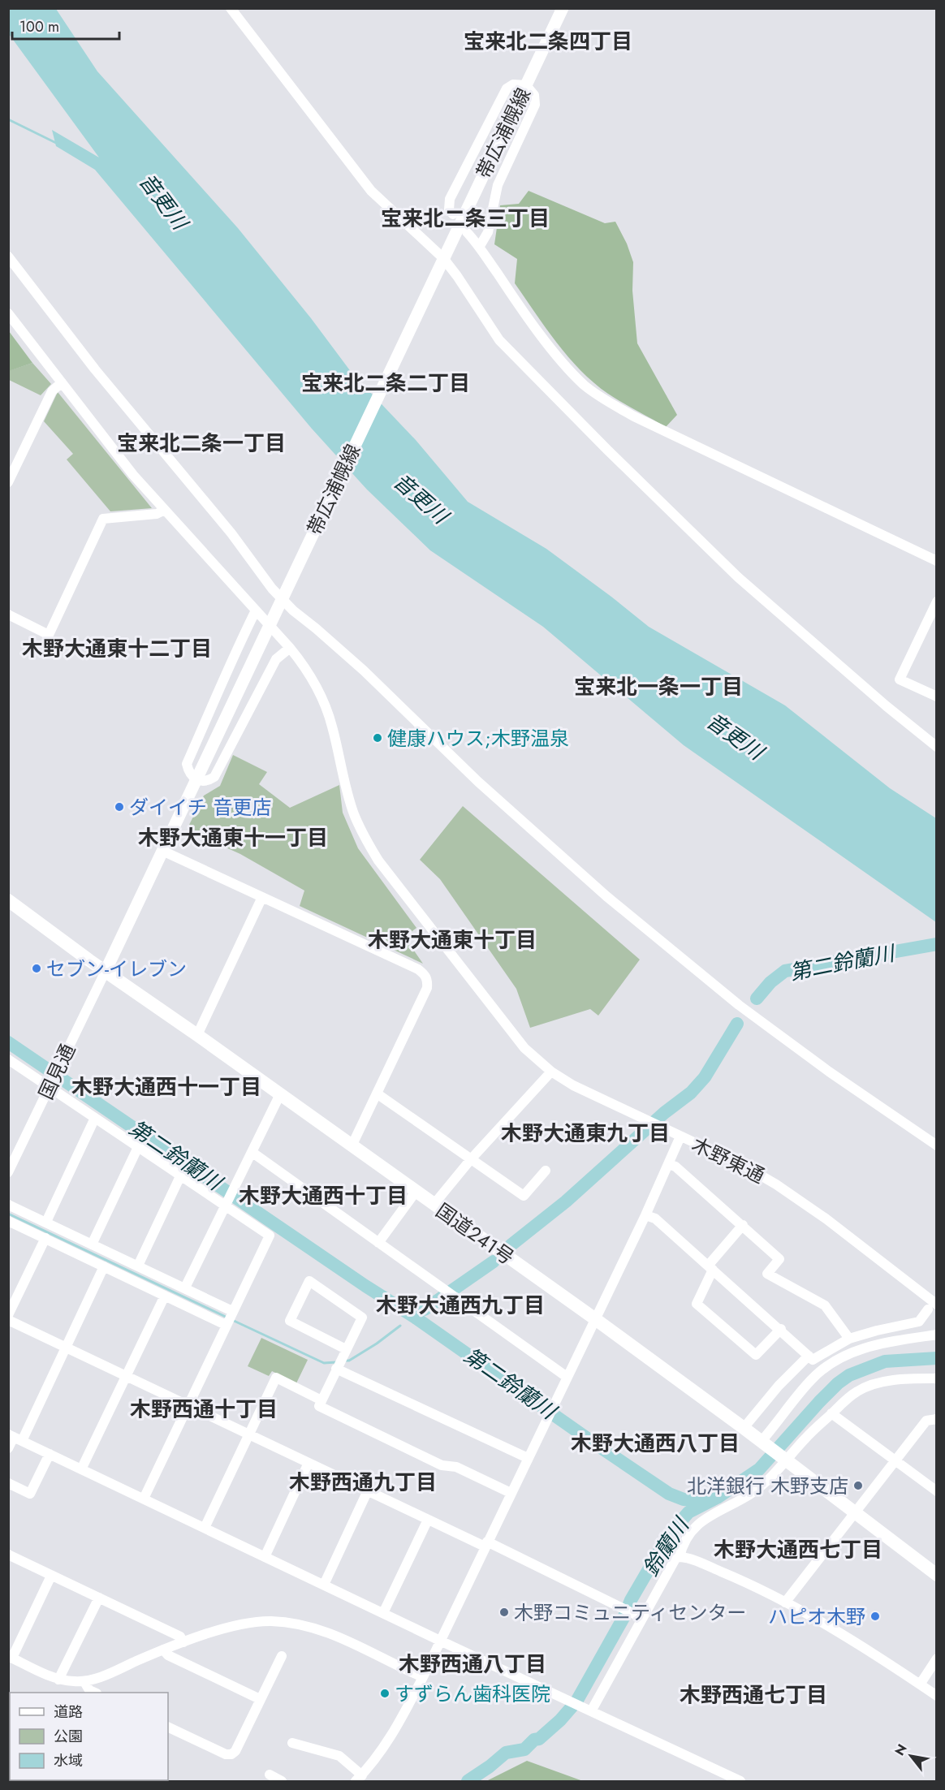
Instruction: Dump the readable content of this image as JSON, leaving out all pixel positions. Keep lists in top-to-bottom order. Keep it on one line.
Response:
{"streets":{"highway":["国道241号"],"main road":["帯広浦幌線"],"street":["国見通","木野東通"]},"crossings":[["帯広浦幌線","国見通"],["帯広浦幌線","国道241号"],["国見通","国道241号"],["木野東通","国道241号"]],"districts":["宝来北二条四丁目","宝来北二条三丁目","宝来北二条二丁目","宝来北二条一丁目","木野大通東十二丁目","宝来北一条一丁目","木野大通東十一丁目","木野大通東十丁目","木野大通西十一丁目","木野大通東九丁目","木野大通西十丁目","木野大通西九丁目","木野西通十丁目","木野大通西八丁目","木野西通九丁目","木野大通西七丁目","木野西通八丁目","木野西通七丁目"],"water":["音更川","第二鈴蘭川","鈴蘭川"],"places":["健康ハウス;木野温泉","ダイイチ 音更店","セブン-イレブン","北洋銀行 木野支店","木野コミュニティセンター","ハピオ木野","すずらん歯科医院"],"legend":["道路","公園","水域"],"scale_bar":"100 m","north":"top left"}
